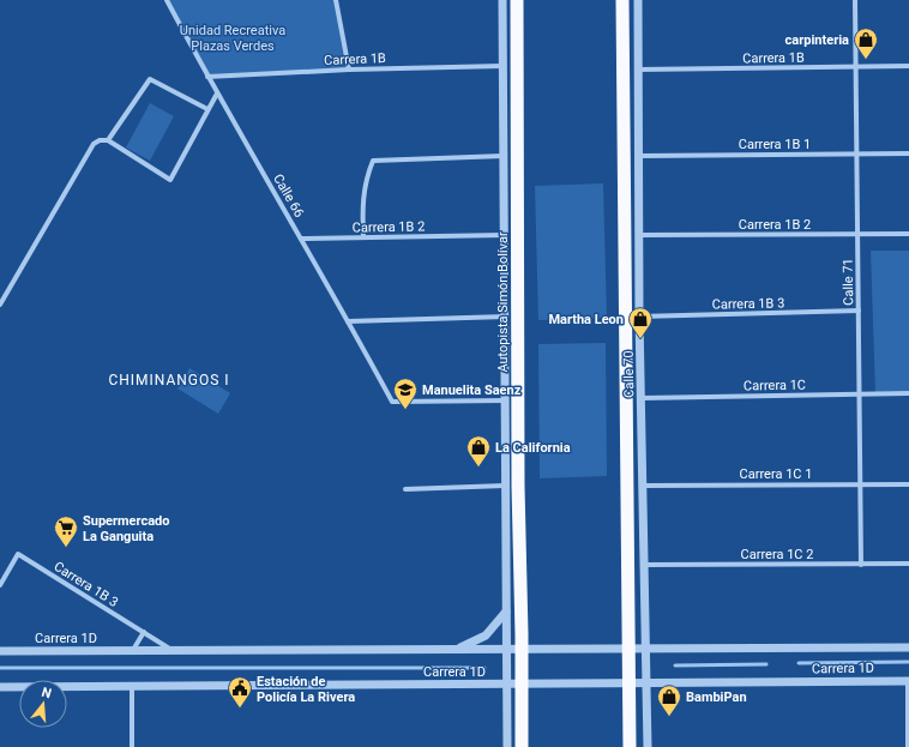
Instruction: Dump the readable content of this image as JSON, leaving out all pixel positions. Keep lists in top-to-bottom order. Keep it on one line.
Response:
{"streets":{"highway":["Autopista Simón Bolívar"],"street":["Carrera 1B","Carrera 1B 1","Calle 66","Carrera 1B 2","Calle 71","Carrera 1B 3","Calle 70","Carrera 1C","Carrera 1C 1","Carrera 1C 2","Carrera 1D"]},"crossings":[["Carrera 1B","Calle 66"],["Carrera 1B","Calle 71"],["Carrera 1B","Calle 70"],["Carrera 1B 1","Calle 71"],["Carrera 1B 1","Calle 70"],["Calle 66","Carrera 1B 2"],["Calle 66","Autopista Simón Bolívar"],["Carrera 1B 2","Calle 71"],["Carrera 1B 2","Calle 70"],["Calle 71","Carrera 1B 3"],["Calle 71","Carrera 1C"],["Calle 71","Carrera 1C 1"],["Calle 71","Carrera 1C 2"],["Autopista Simón Bolívar","Carrera 1D"],["Carrera 1B 3","Calle 70"],["Carrera 1B 3","Carrera 1D"],["Calle 70","Carrera 1C"],["Calle 70","Carrera 1C 1"],["Calle 70","Carrera 1C 2"],["Calle 70","Carrera 1D"]],"districts":["CHIMINANGOS I"],"parks":["Unidad Recreativa Plazas Verdes"],"places":{"shop":["carpinteria","Martha Leon","La California","BambiPan"],"school or university":["Manuelita Saenz"],"supermarket":["Supermercado La Ganguita"],"public building":["Estación de Policía La Rivera"]},"north":"top"}
